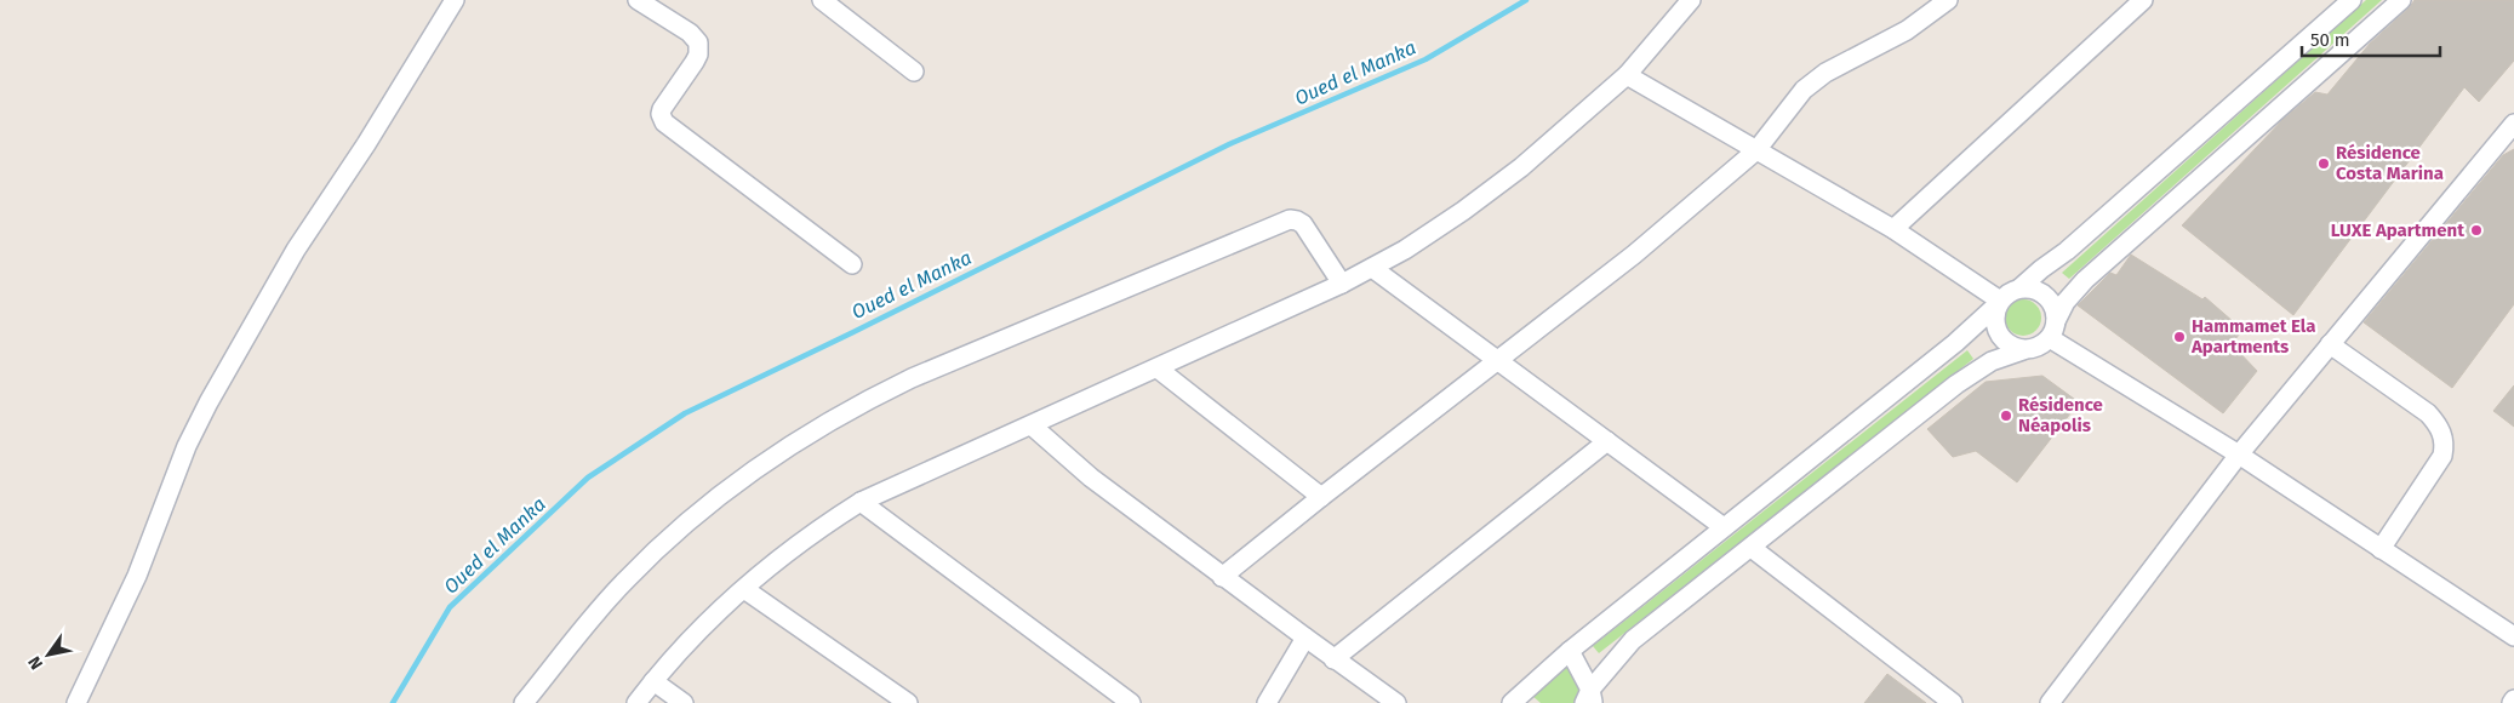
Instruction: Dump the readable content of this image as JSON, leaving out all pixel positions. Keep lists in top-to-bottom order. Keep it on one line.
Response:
{"water":["Oued el Manka"],"places":["Résidence Costa Marina","LUXE Apartment","Hammamet Ela Apartments","Résidence Néapolis"],"scale_bar":"50 m","north":"bottom left"}
